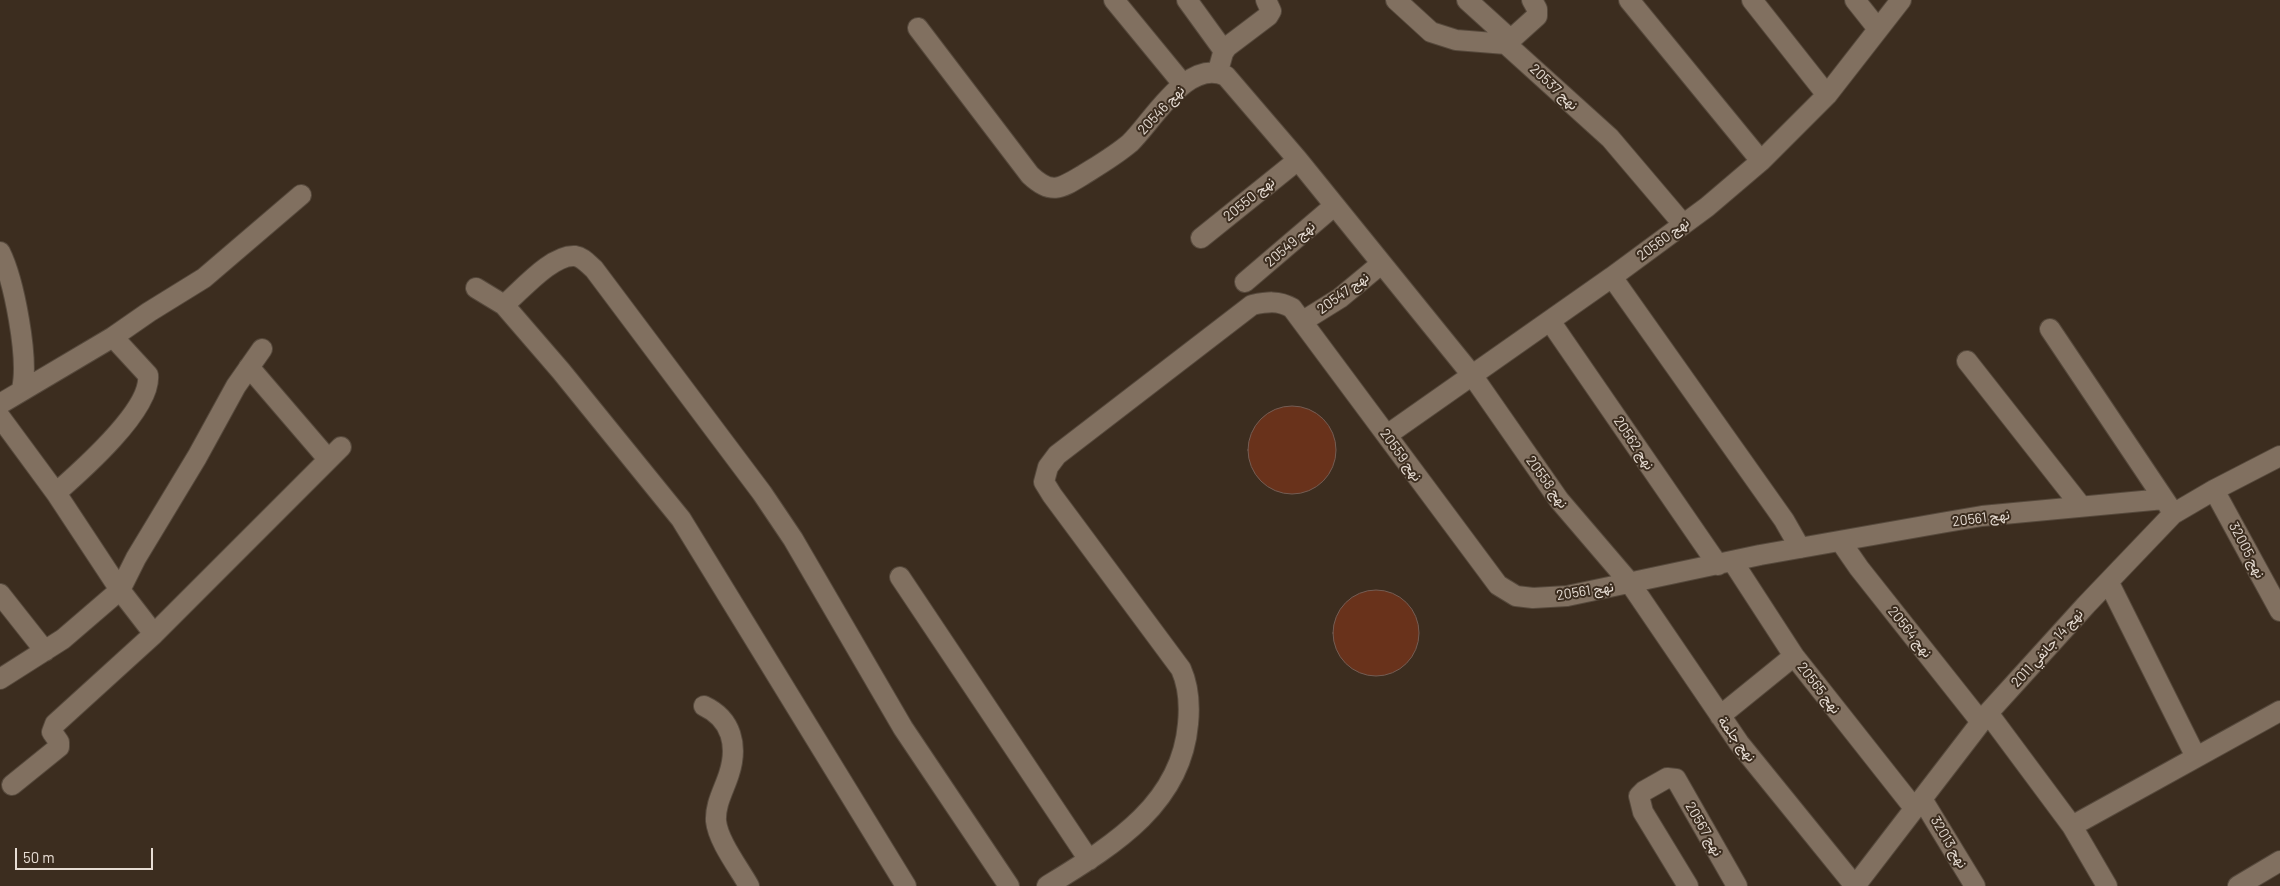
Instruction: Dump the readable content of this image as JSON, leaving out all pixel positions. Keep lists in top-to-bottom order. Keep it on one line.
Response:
{"streets":{"street":["نهج 20537","نهج 20546","نهج 20550","نهج 20560","نهج 20549","نهج 20547","نهج 20562","نهج 20559","نهج 20558","نهج 20561","نهج 32005","نهج 20564","نهج 14 جانفي 2011","نهج 20565","نهج جلمة","نهج 20567","نهج 32013"]},"crossings":[["نهج 20537","نهج 20560"],["نهج 20560","نهج 20562"],["نهج 20560","نهج 20559"],["نهج 20560","نهج 20558"],["نهج 20547","نهج 20559"],["نهج 20562","نهج 20561"],["نهج 20562","نهج 20565"],["نهج 20559","نهج 20561"],["نهج 20558","نهج 20561"],["نهج 20558","نهج جلمة"],["نهج 20561","نهج 20564"],["نهج 20561","نهج 14 جانفي 2011"],["نهج 20561","نهج 20565"],["نهج 20561","نهج جلمة"],["نهج 32005","نهج 14 جانفي 2011"],["نهج 20564","نهج 14 جانفي 2011"],["نهج 14 جانفي 2011","نهج 20565"],["نهج 14 جانفي 2011","نهج جلمة"],["نهج 14 جانفي 2011","نهج 32013"],["نهج 20565","نهج 32013"]],"scale_bar":"50 m"}
